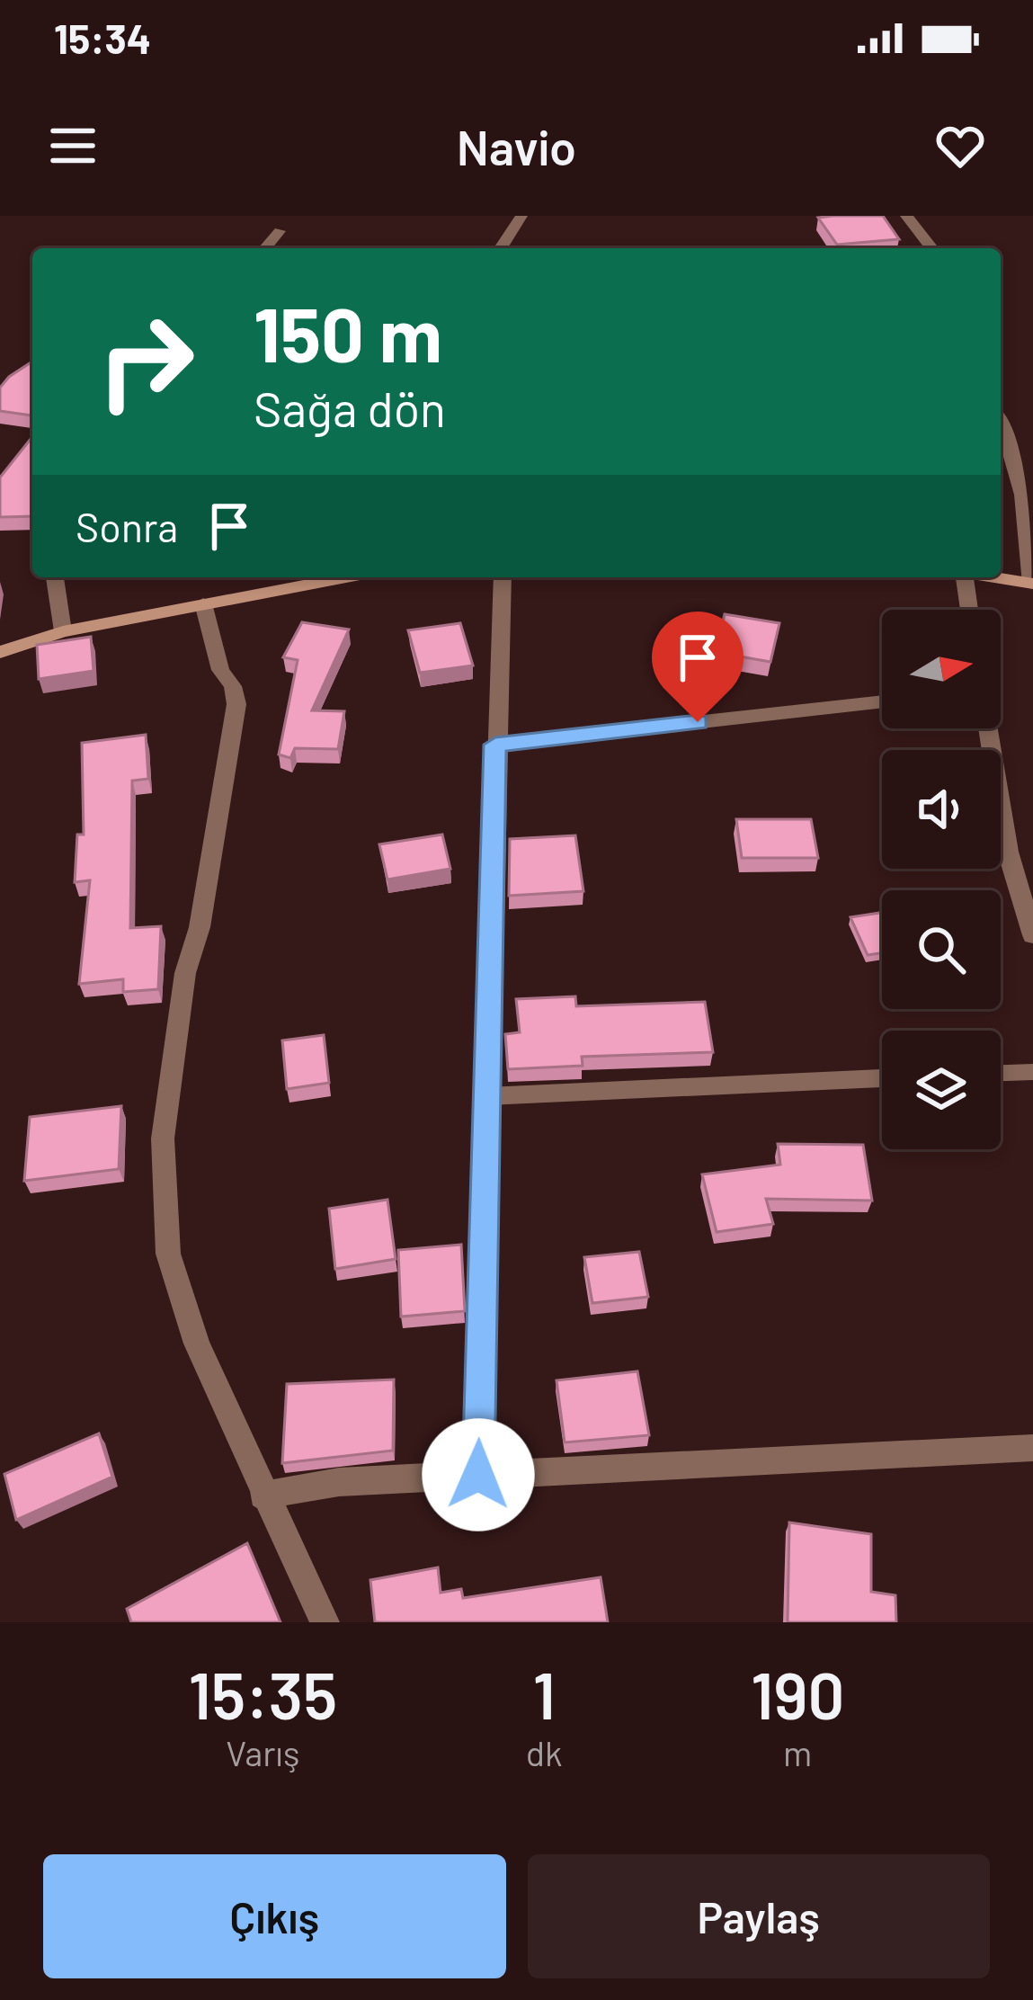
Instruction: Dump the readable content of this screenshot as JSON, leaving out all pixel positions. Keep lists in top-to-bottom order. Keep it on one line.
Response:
{"north":"right","page":{"status":"15:34","header":"Navio","turn":["150 m","Sağa dön"],"then":"Sonra","eta":["15:35","Varış","1","dk","190","m"],"buttons":["Çıkış","Paylaş"]}}
